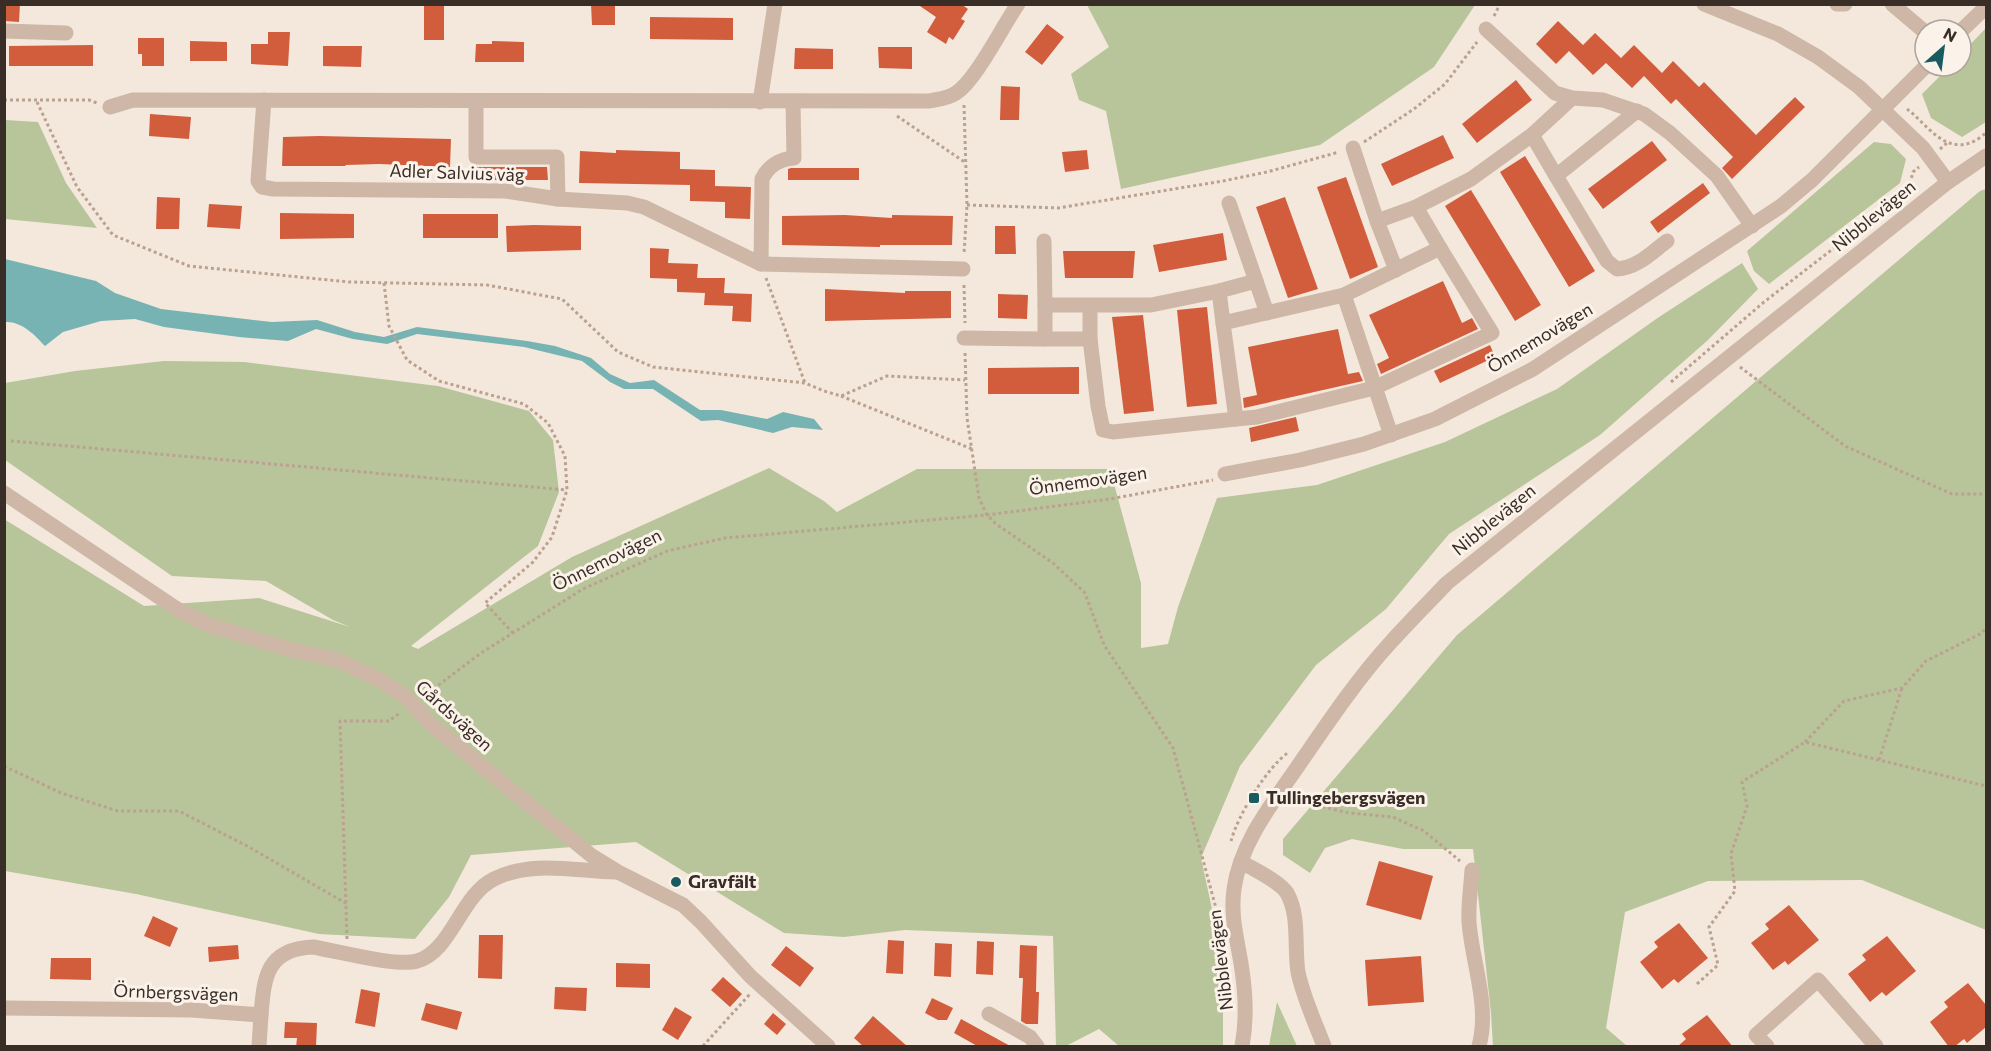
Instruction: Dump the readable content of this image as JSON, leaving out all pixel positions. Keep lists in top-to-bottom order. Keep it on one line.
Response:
{"streets":{"street":["Adler Salvius väg","Nibblevägen","Önnemovägen","Gårdsvägen","Örnbergsvägen"]},"crossings":[["Önnemovägen","Gårdsvägen"],["Gårdsvägen","Örnbergsvägen"]],"places":{"transit":["Tullingebergsvägen"],"other":["Gravfält"]},"north":"top right"}
